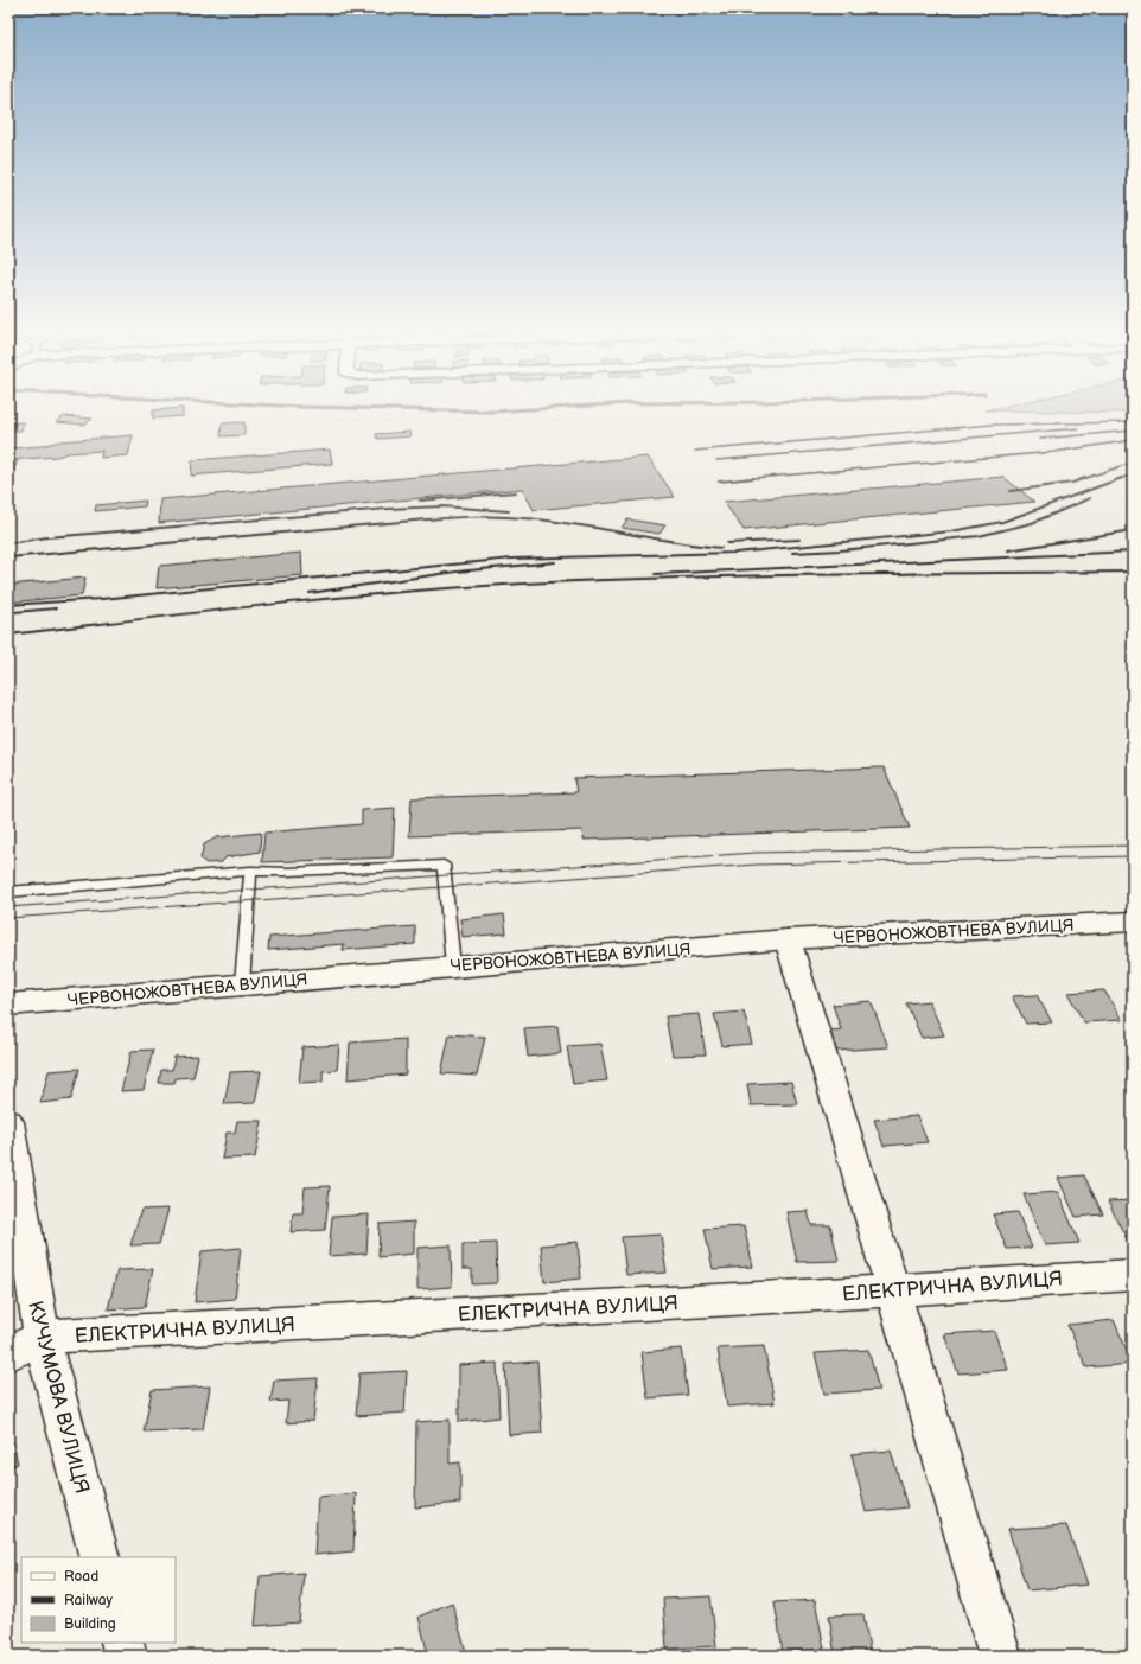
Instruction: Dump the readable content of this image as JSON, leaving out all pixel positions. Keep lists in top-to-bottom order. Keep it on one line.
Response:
{"streets":{"main road":["ЧЕРВОНОЖОВТНЕВА ВУЛИЦЯ"],"street":["ЕЛЕКТРИЧНА ВУЛИЦЯ","КУЧУМОВА ВУЛИЦЯ"]},"crossings":[["ЕЛЕКТРИЧНА ВУЛИЦЯ","КУЧУМОВА ВУЛИЦЯ"]],"legend":["Road","Railway","Building"]}
